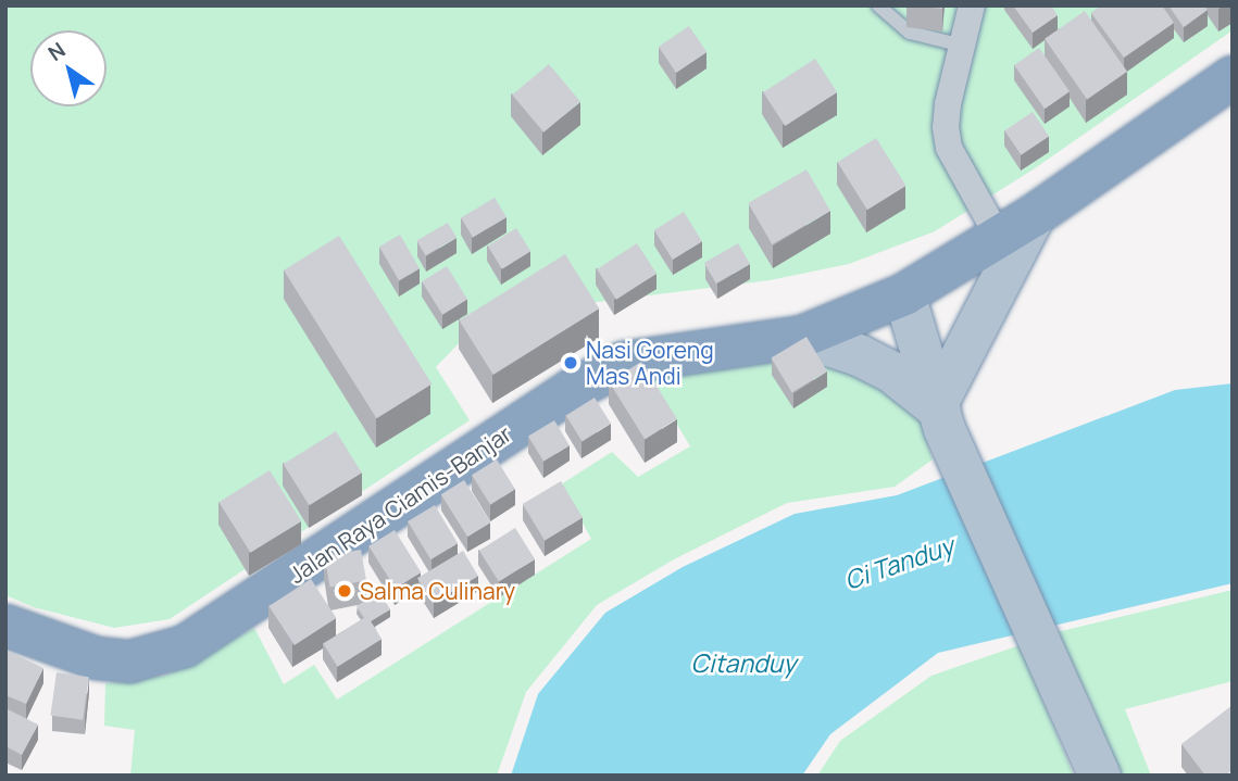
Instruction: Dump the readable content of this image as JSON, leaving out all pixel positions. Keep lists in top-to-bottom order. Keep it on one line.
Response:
{"streets":{"highway":["Jalan Raya Ciamis-Banjar"]},"water":["Ci Tanduy","Citanduy"],"places":["Nasi Goreng Mas Andi","Salma Culinary"],"north":"top left"}
